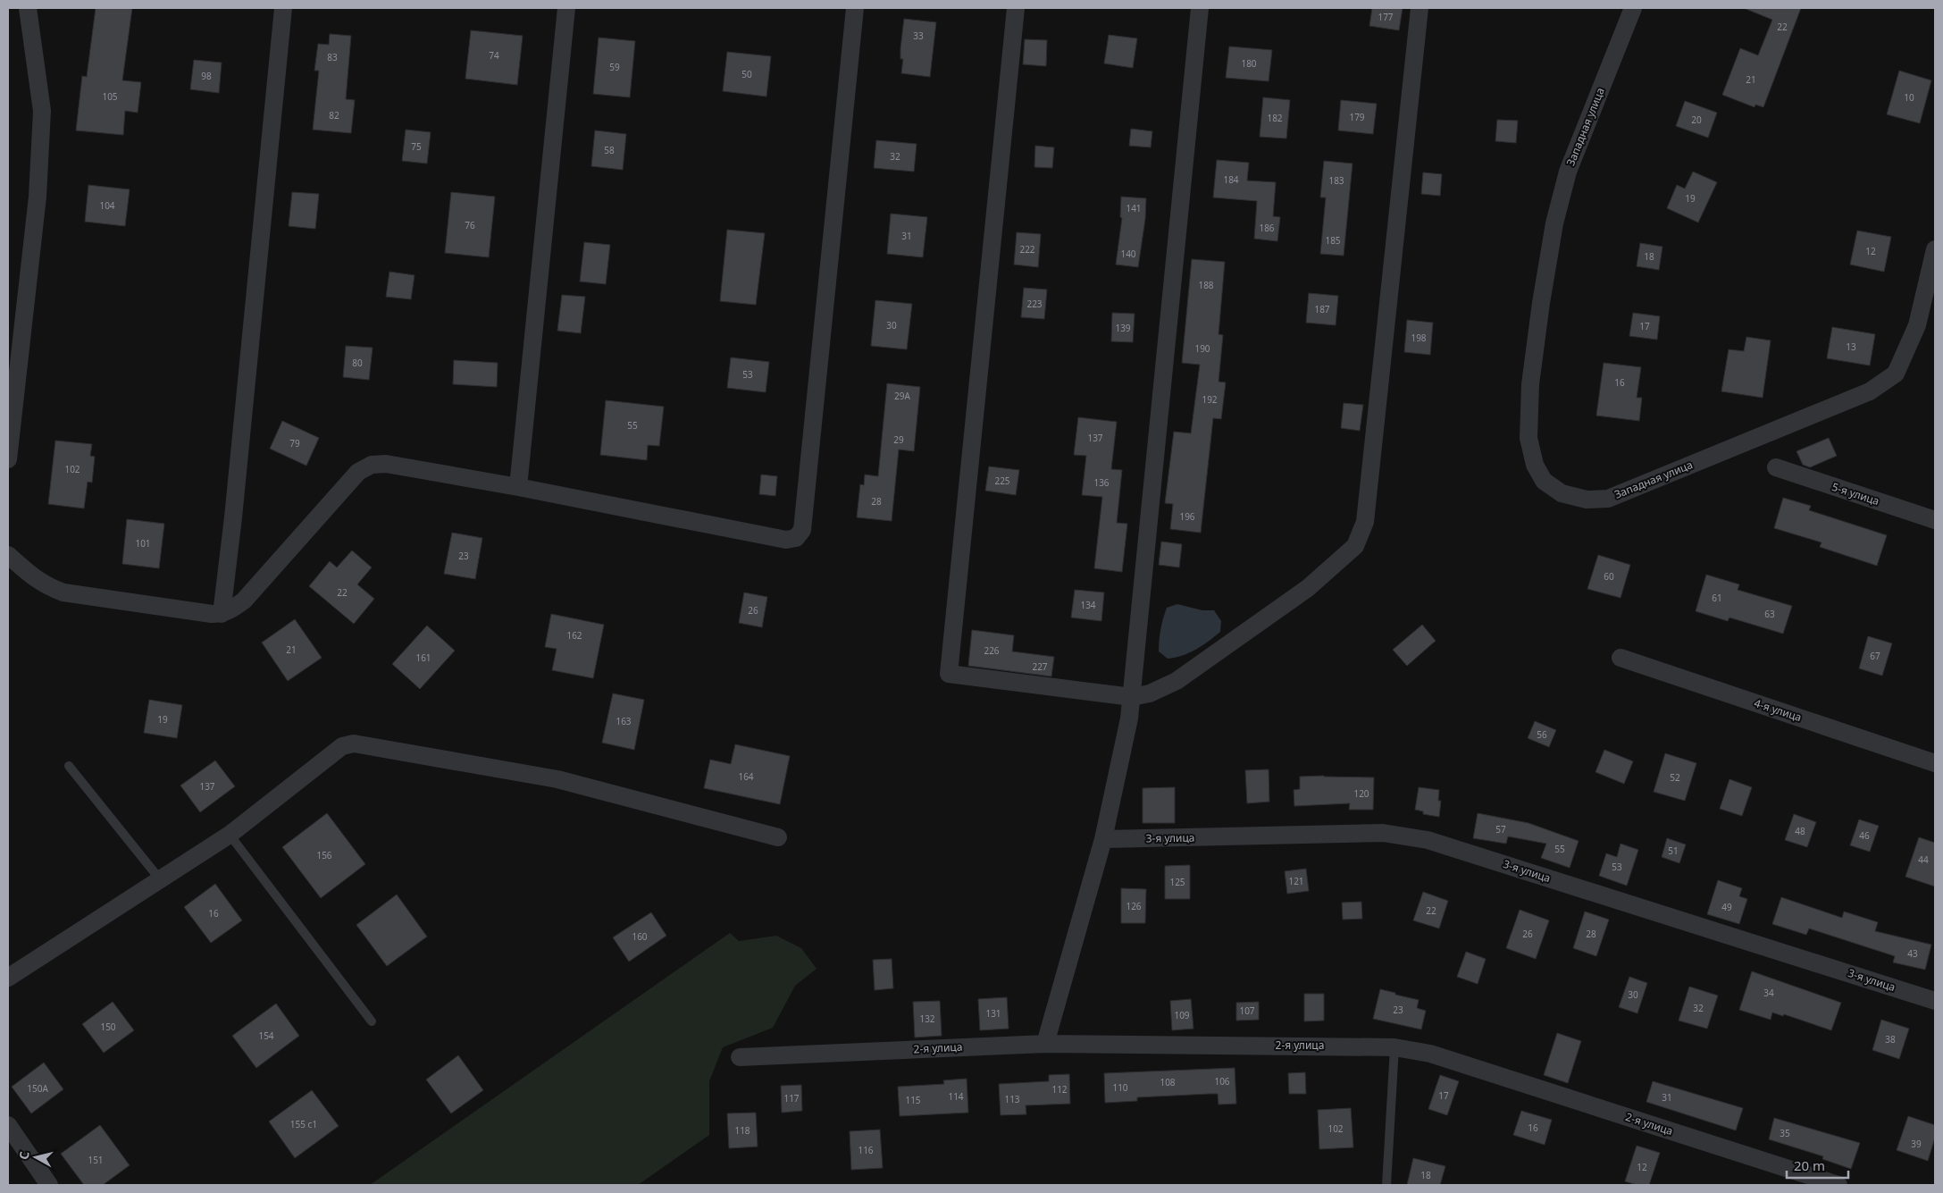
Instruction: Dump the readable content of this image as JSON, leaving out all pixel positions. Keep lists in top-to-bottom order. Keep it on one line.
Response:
{"streets":{"street":["Западная улица","5-я улица","4-я улица","3-я улица","2-я улица"]},"house_numbers":["177","22","33","74","83","180","59","50","98","21","105","10","82","179","182","20","75","58","32","184","183","19","104","141","76","186","31","185","222","12","140","18","188","223","187","30","17","139","198","13","190","80","53","16","29А","192","55","137","29","79","102","225","136","28","196","101","23","60","22","61","134","26","63","162","21","226","67","161","227","19","163","56","164","52","137","120","57","48","46","55","51","156","44","53","121","125","126","49","22","16","26","28","160","43","34","30","32","23","107","131","109","132","150","154","38","106","108","110","150А","112","17","114","31","117","113","115","155 с1","16","102","118","35","39","116","151","12","18"],"scale_bar":"20 m","north":"left"}
